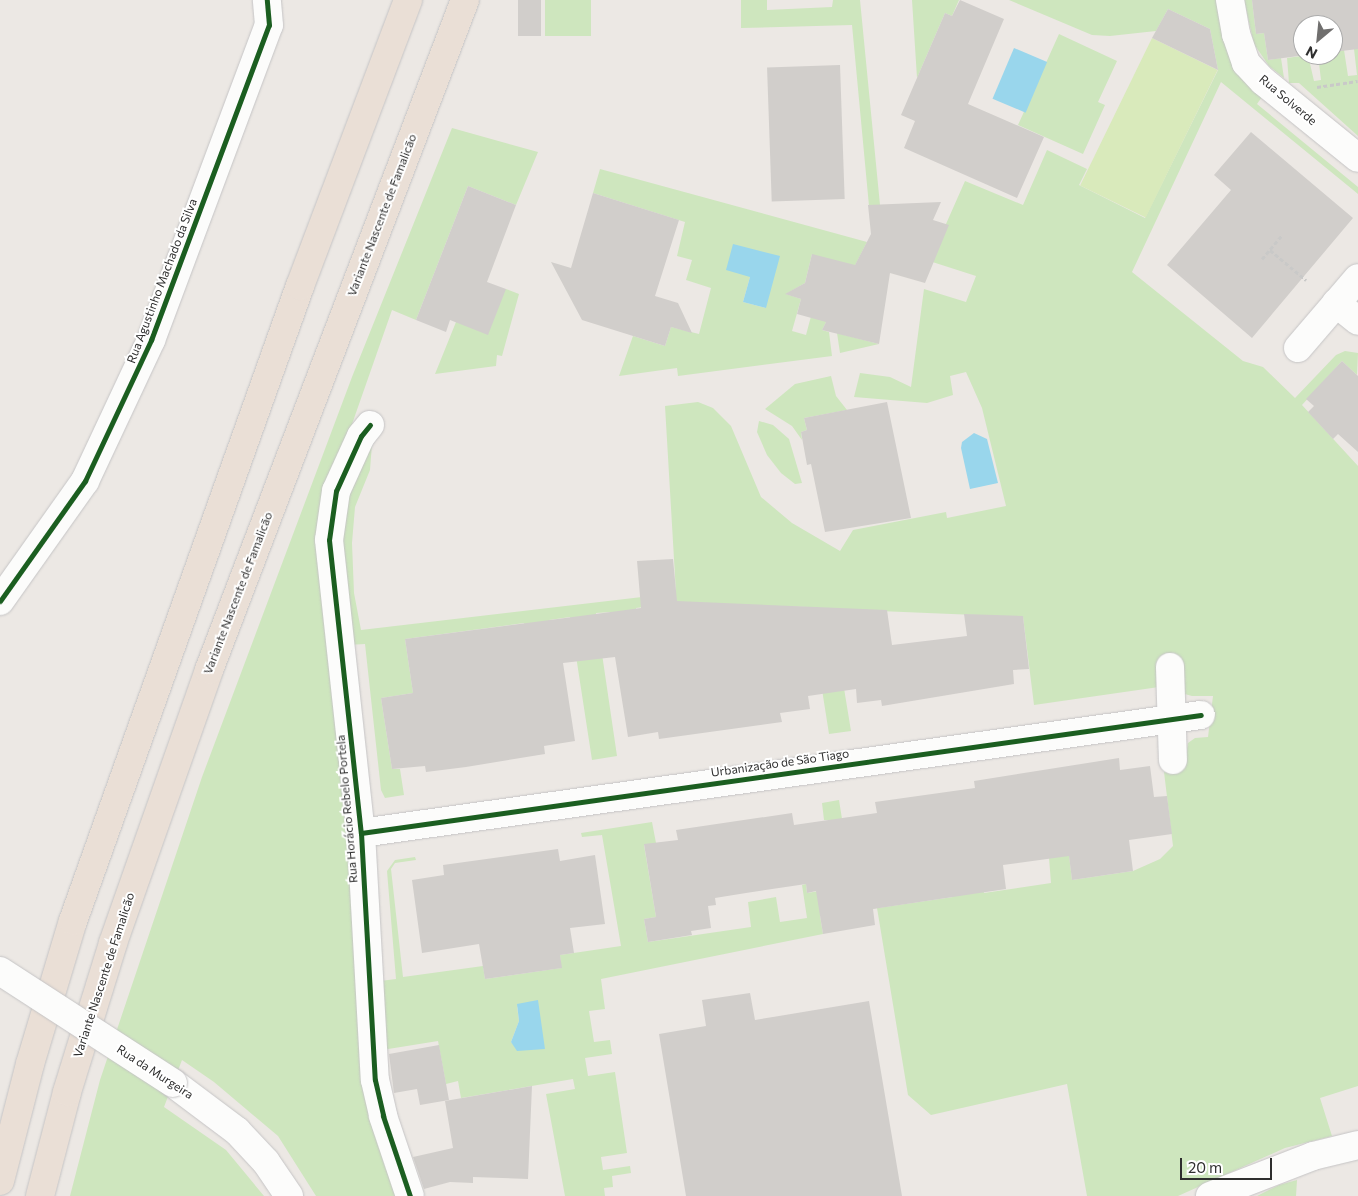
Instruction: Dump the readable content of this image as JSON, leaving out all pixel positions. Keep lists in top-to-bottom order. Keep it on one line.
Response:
{"streets":{"highway":["Variante Nascente de Famalicão"],"street":["Rua Solverde","Rua Agustinho Machado da Silva","Urbanização de São Tiago","Rua Horácio Rebelo Portela","Rua da Murgeira"]},"crossings":[["Urbanização de São Tiago","Rua Horácio Rebelo Portela"]],"scale_bar":"20 m","north":"bottom left"}
